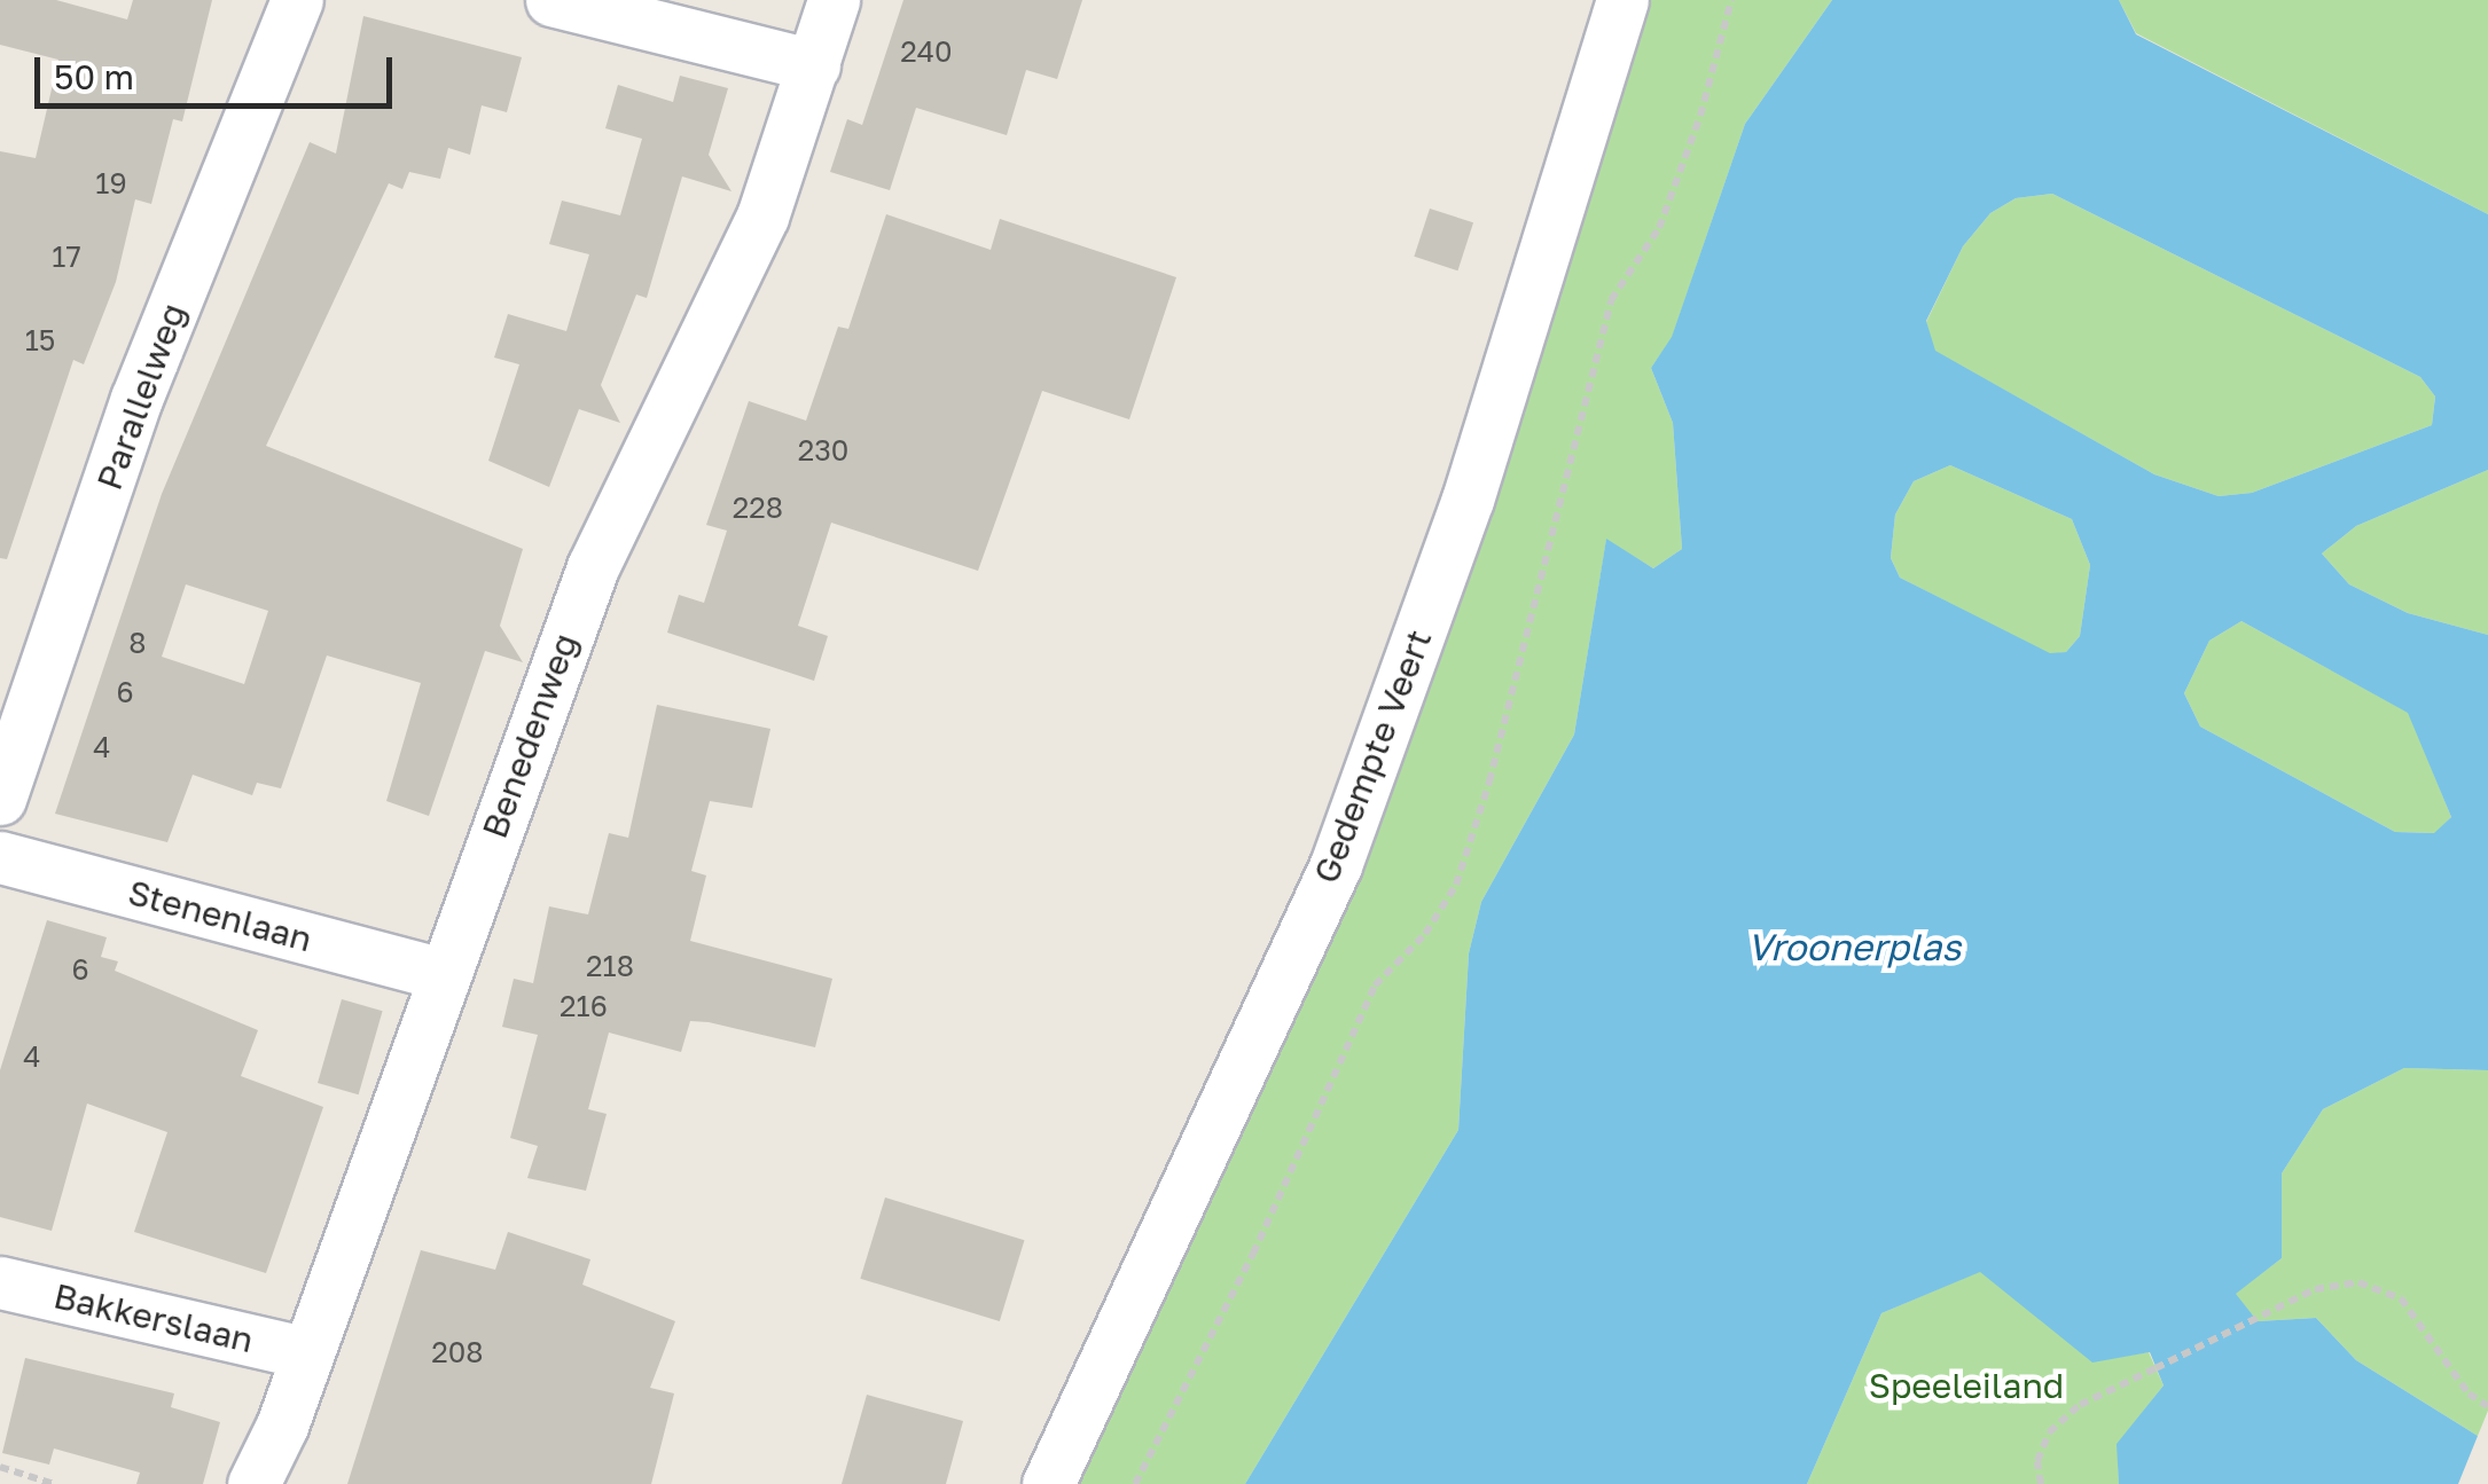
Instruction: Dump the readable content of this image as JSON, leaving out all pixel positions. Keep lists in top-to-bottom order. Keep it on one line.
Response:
{"streets":{"street":["Parallelweg","Benedenweg","Gedempte Veert","Stenenlaan","Bakkerslaan"]},"crossings":[["Benedenweg","Stenenlaan"],["Benedenweg","Bakkerslaan"]],"water":["Vroonerplas"],"parks":["Speeleiland"],"house_numbers":["240","19","17","15","230","228","8","6","4","218","6","216","4","208"],"scale_bar":"50 m"}
